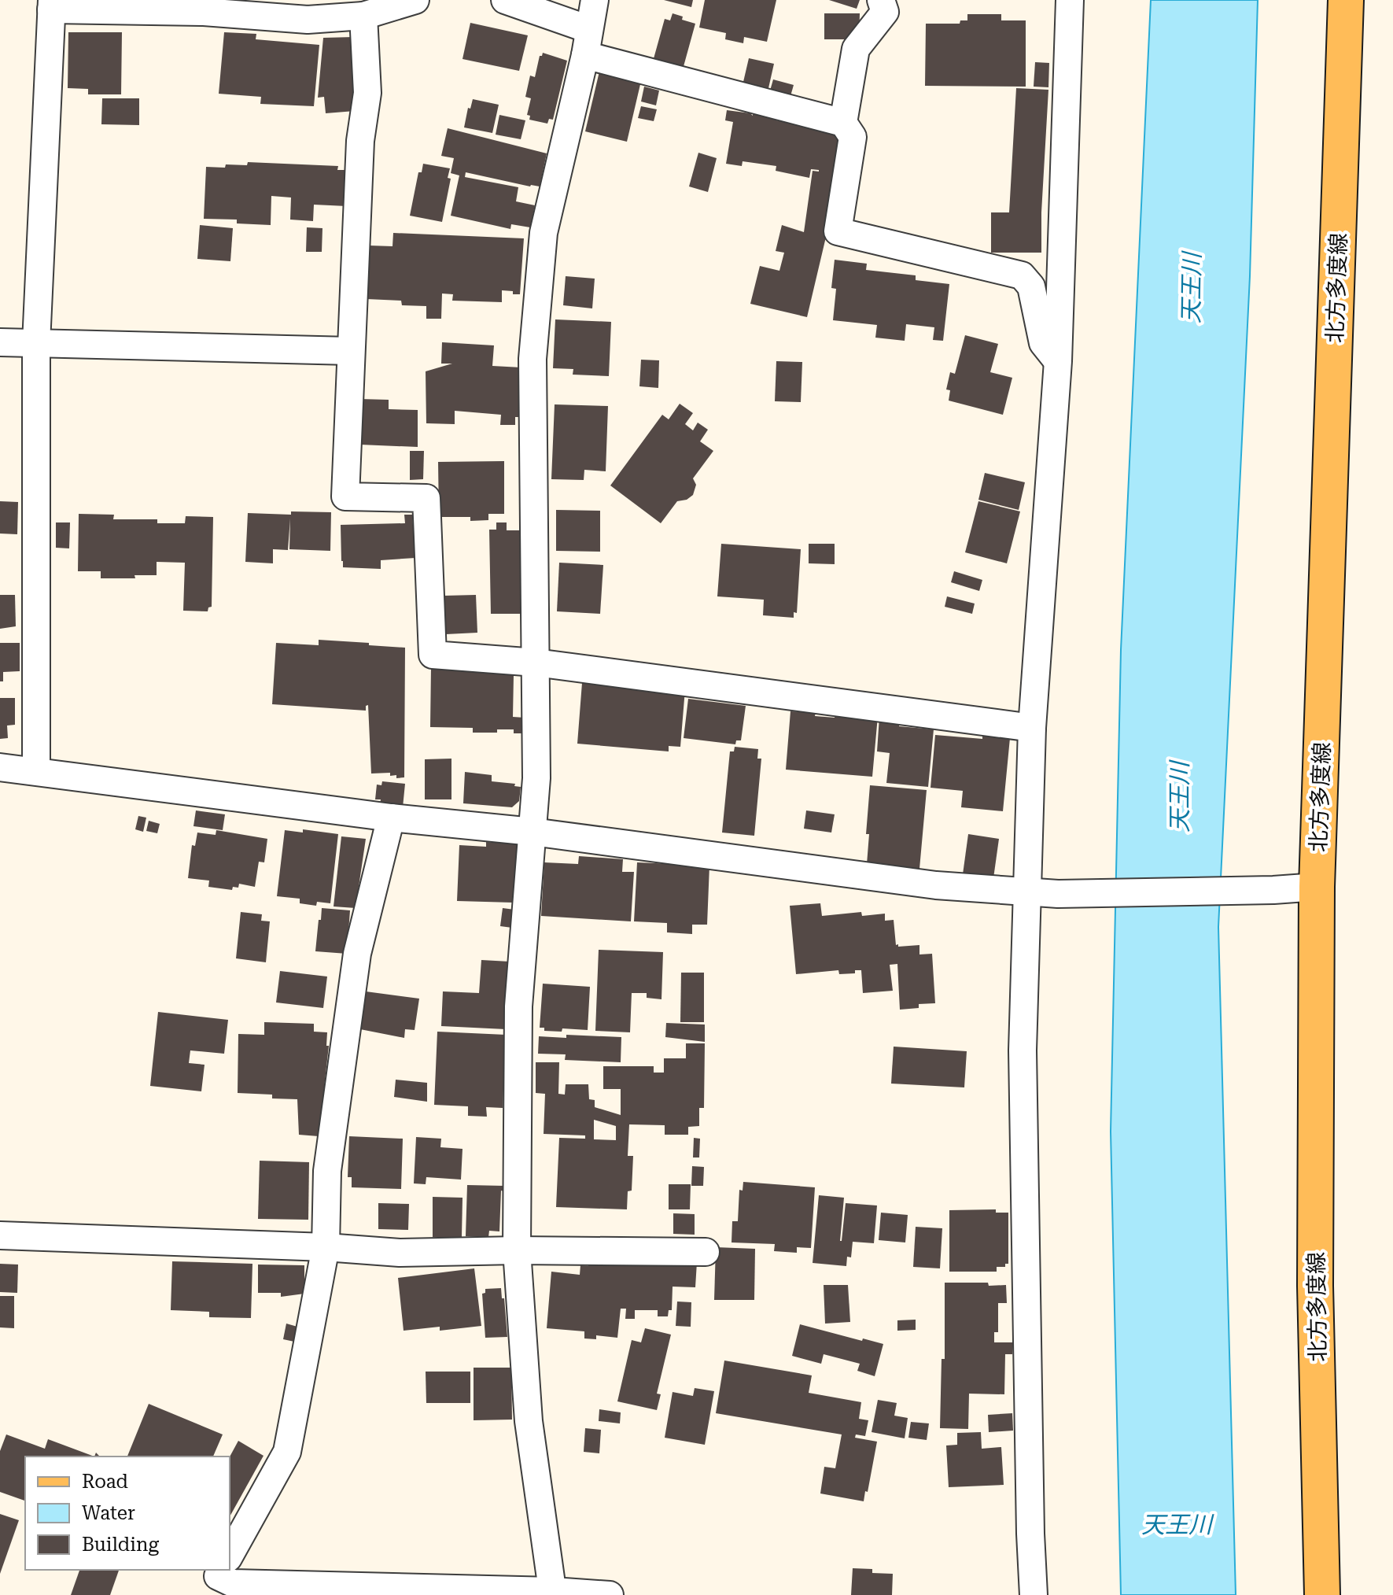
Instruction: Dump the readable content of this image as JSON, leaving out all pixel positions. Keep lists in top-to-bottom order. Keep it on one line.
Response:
{"streets":{"main road":["北方多度線"]},"water":["天王川"],"legend":["Road","Water","Building"]}
